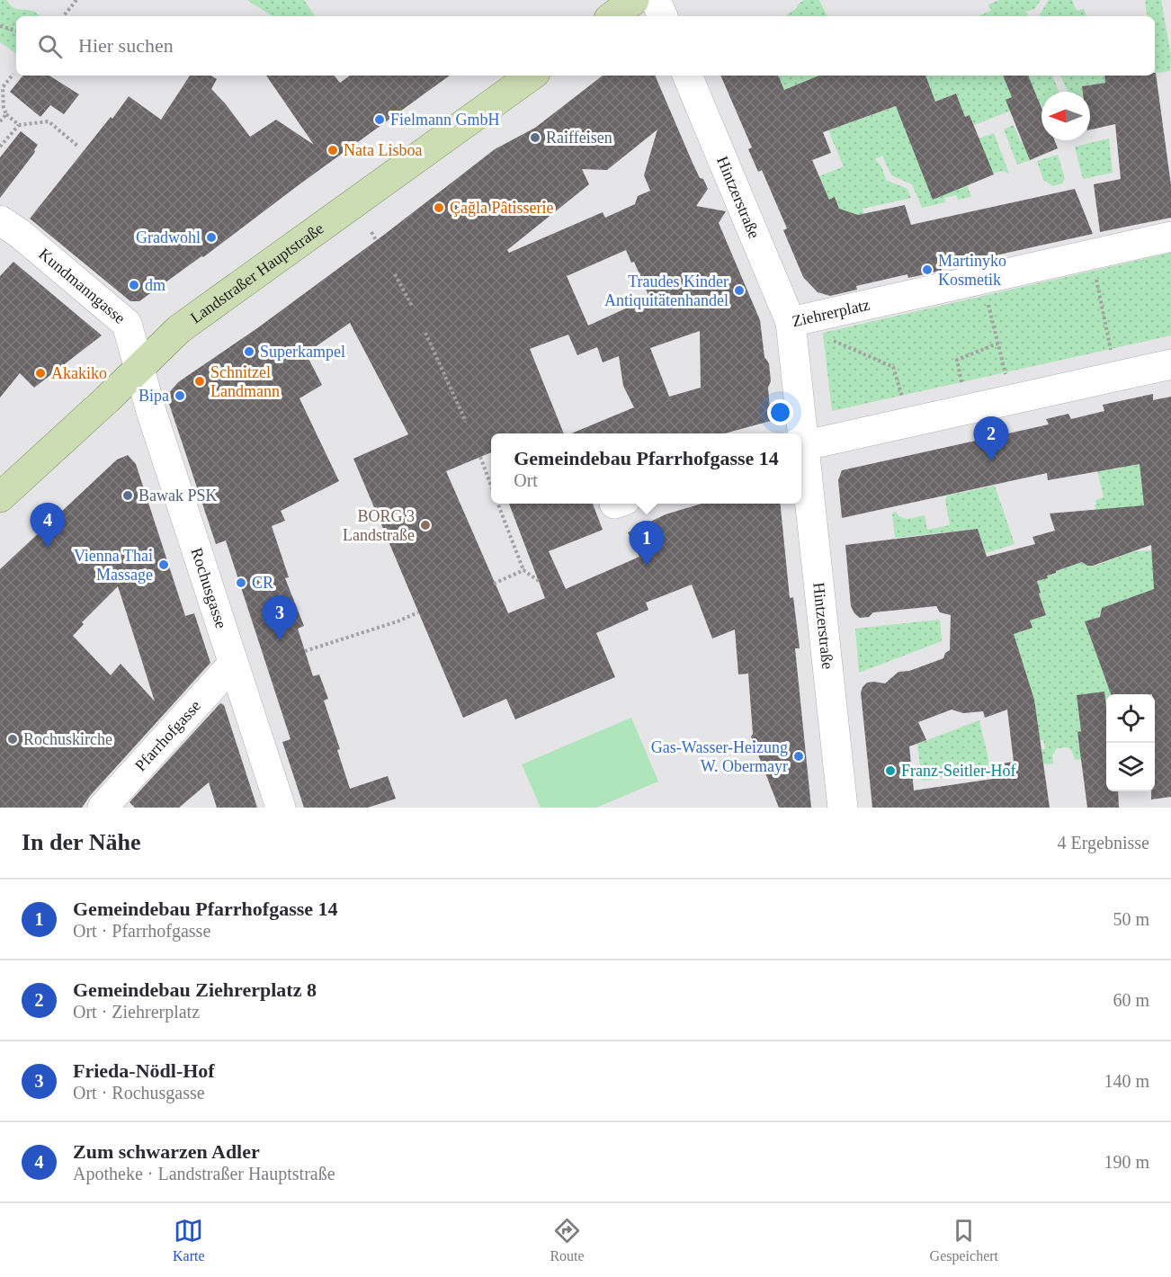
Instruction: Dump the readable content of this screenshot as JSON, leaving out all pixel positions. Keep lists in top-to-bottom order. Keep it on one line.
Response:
{"streets":{"main road":["Landstraßer Hauptstraße"],"street":["Hintzerstraße","Kundmanngasse","Ziehrerplatz","Rochusgasse","Pfarrhofgasse"]},"crossings":[["Hintzerstraße","Ziehrerplatz"],["Landstraßer Hauptstraße","Kundmanngasse"],["Landstraßer Hauptstraße","Rochusgasse"],["Kundmanngasse","Rochusgasse"],["Rochusgasse","Pfarrhofgasse"]],"places":["Fielmann GmbH","Raiffeisen","Nata Lisboa","Çağla Pâtisserie","Gradwohl","Martinyko Kosmetik","dm","Traudes Kinder Antiquitätenhandel","Superkampel","Akakiko","Schnitzel Landmann","Bipa","Bawak PSK","BORG 3 Landstraße","Vienna Thai Massage","CR","Rochuskirche","Gas-Wasser-Heizung W. Obermayr","Franz-Seitler-Hof"],"north":"left","page":{"search":"Hier suchen","pins":["2","4","1","3"],"popup":["Gemeindebau Pfarrhofgasse 14","Ort"],"heading":["In der Nähe","4 Ergebnisse"],"list":[{"mark":"1","name":"Gemeindebau Pfarrhofgasse 14","note":"Ort · Pfarrhofgasse","value":"50 m"},{"mark":"2","name":"Gemeindebau Ziehrerplatz 8","note":"Ort · Ziehrerplatz","value":"60 m"},{"mark":"3","name":"Frieda-Nödl-Hof","note":"Ort · Rochusgasse","value":"140 m"},{"mark":"4","name":"Zum schwarzen Adler","note":"Apotheke · Landstraßer Hauptstraße","value":"190 m"}],"nav":["Karte","Route","Gespeichert"]}}
